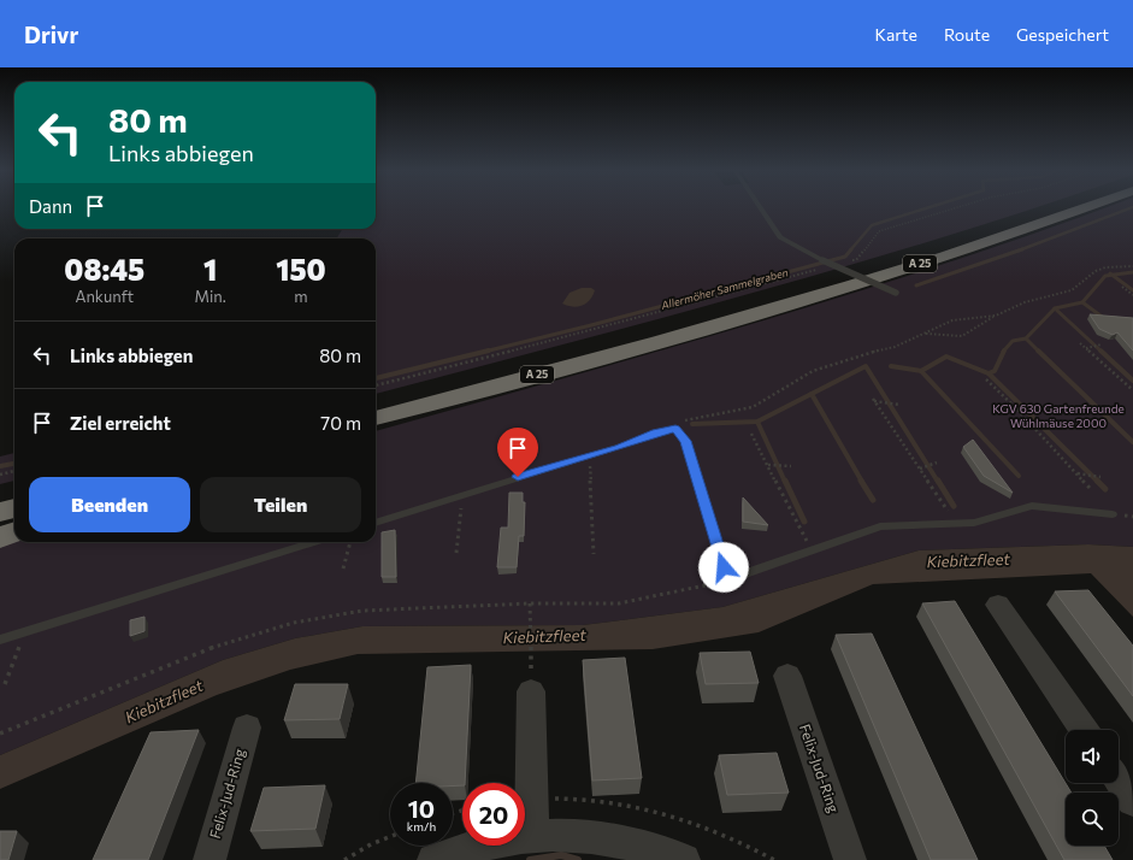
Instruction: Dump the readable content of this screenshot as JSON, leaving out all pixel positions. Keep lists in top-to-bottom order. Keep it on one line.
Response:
{"streets":{"highway":["A 25"],"street":["Felix-Jud-Ring"]},"water":["Allermöher Sammelgraben","Kiebitzfleet"],"parks":["KGV 630 Gartenfreunde Wühlmäuse 2000"],"page":{"header":"Drivr","nav":["Karte","Route","Gespeichert"],"turn":["80 m","Links abbiegen"],"then":"Dann","eta":["08:45","Ankunft","1","Min.","150","m"],"list":[{"name":"Links abbiegen","value":"80 m"},{"name":"Ziel erreicht","value":"70 m"}],"buttons":["Beenden","Teilen"],"speed":"10 km/h","limit":"20"}}
